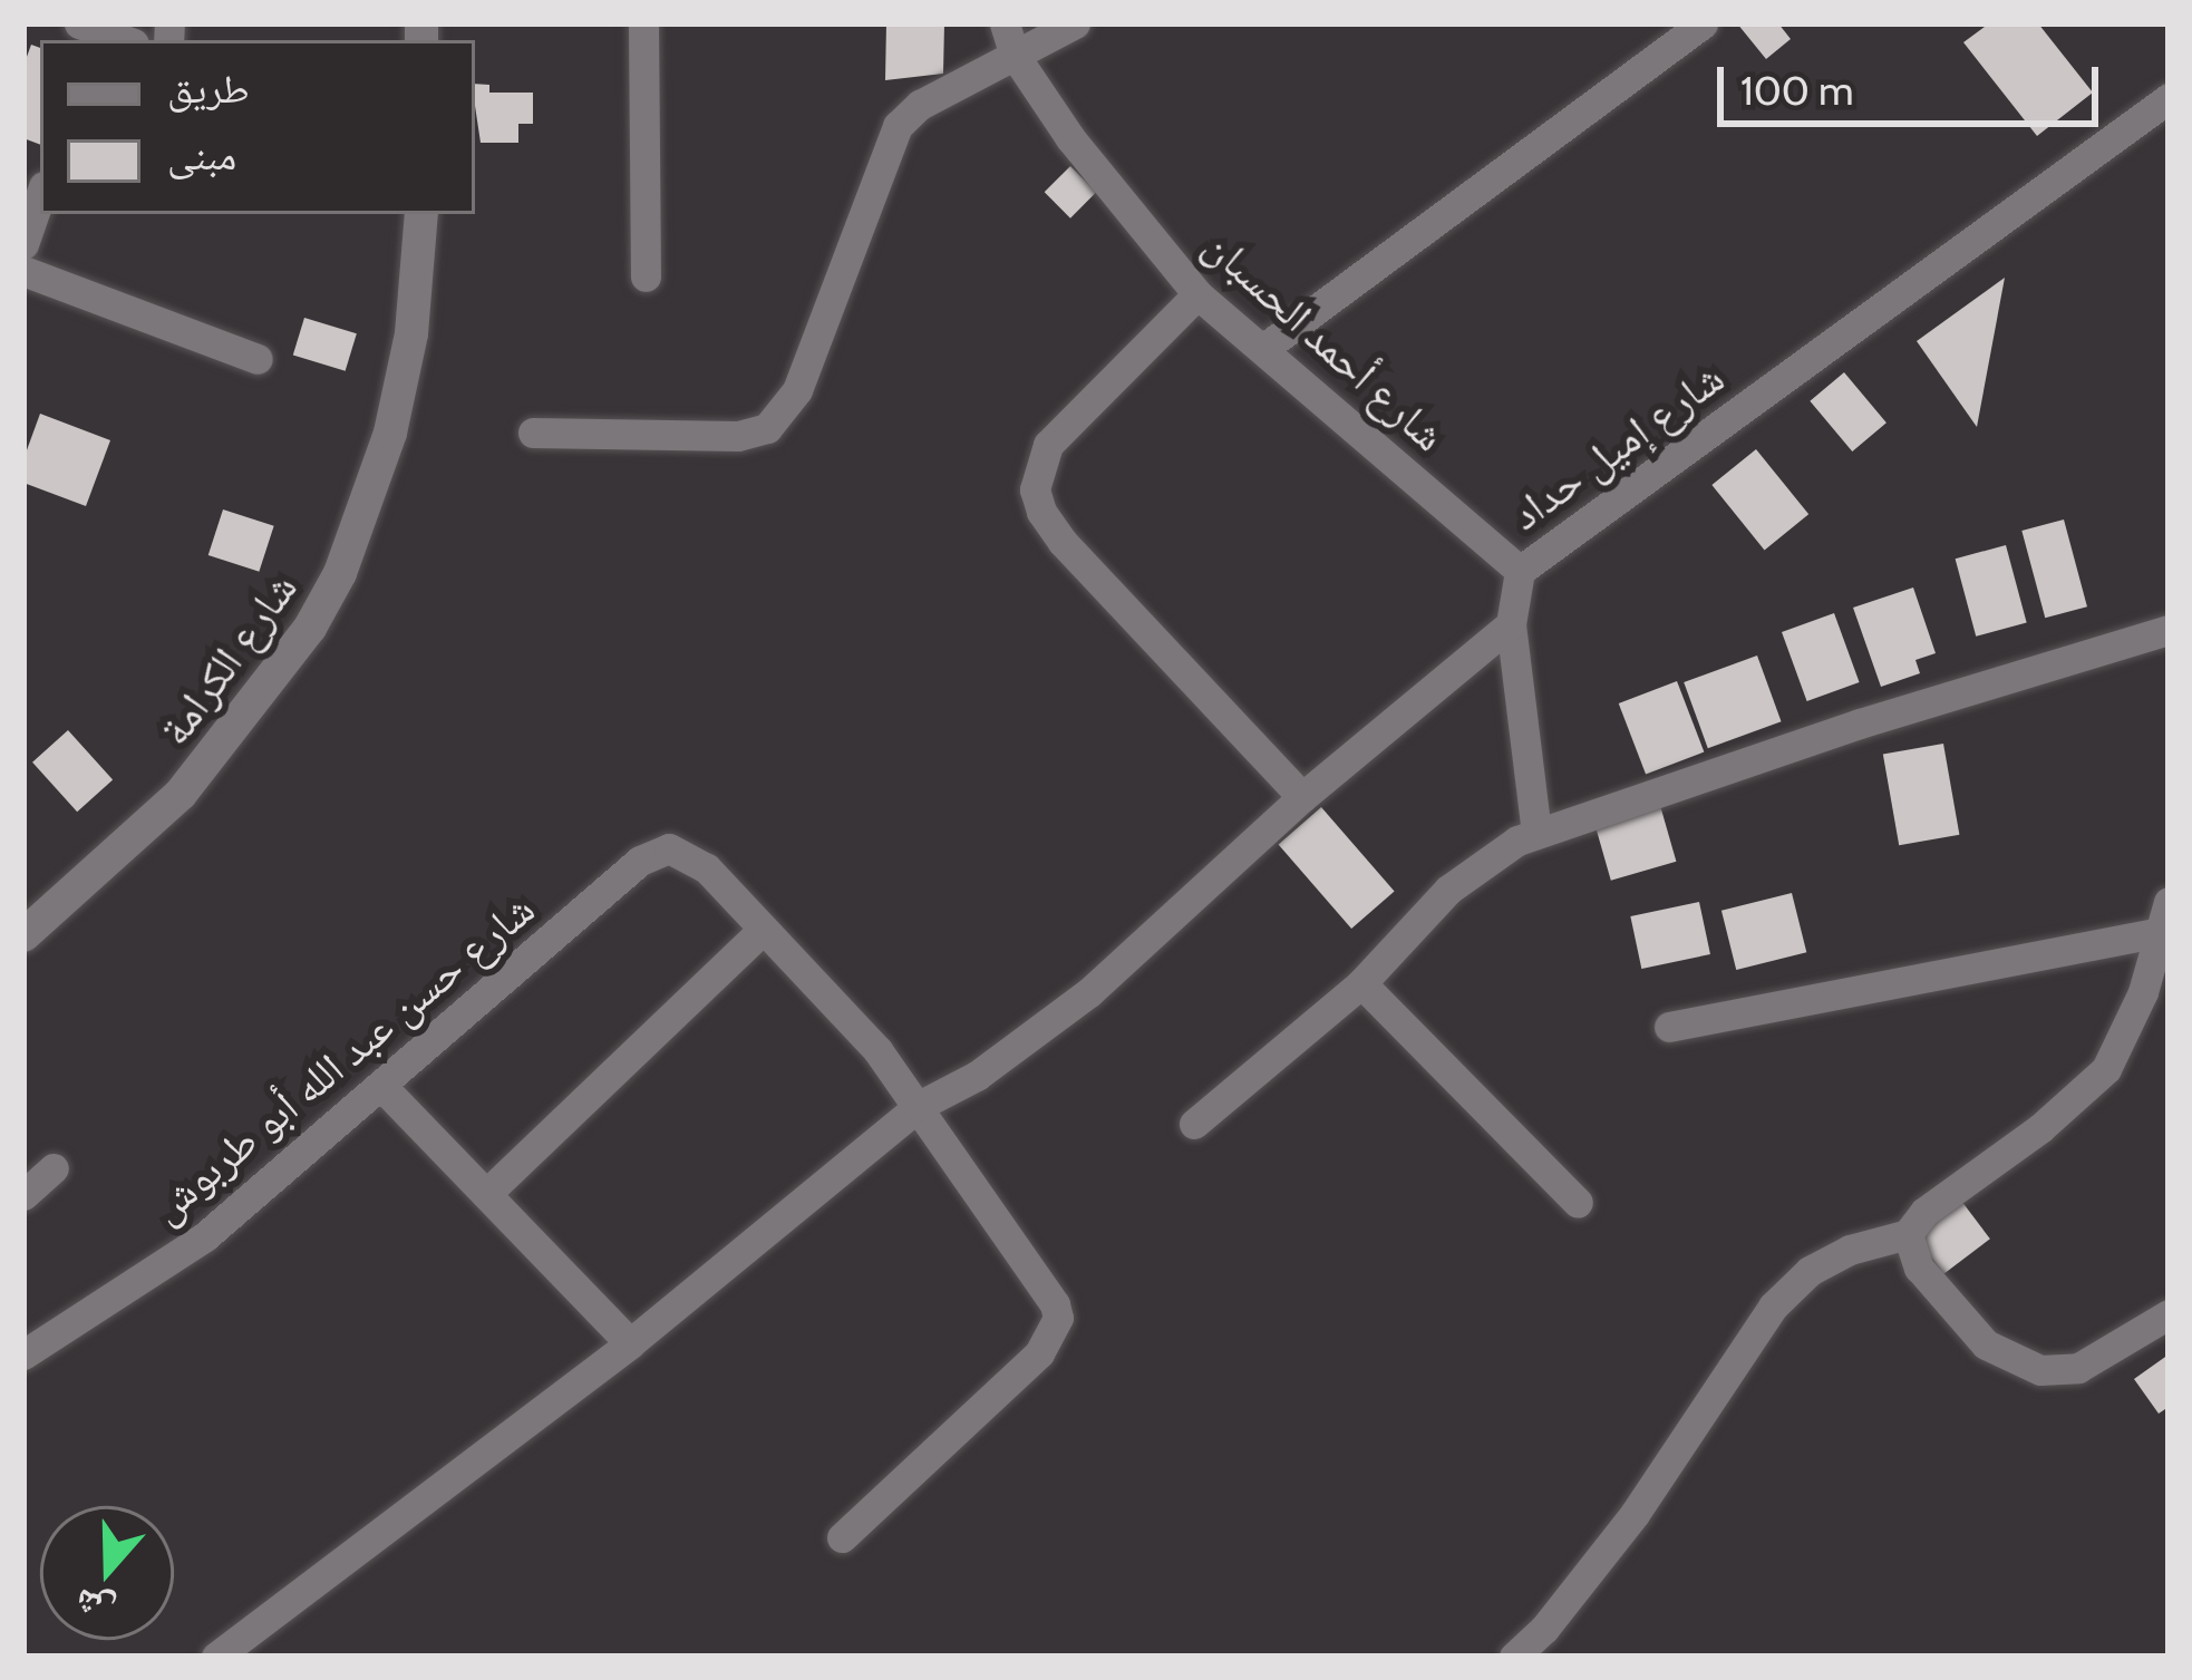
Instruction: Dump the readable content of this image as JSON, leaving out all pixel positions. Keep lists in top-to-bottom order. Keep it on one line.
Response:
{"streets":{"street":["شارع أحمد الحسبان","شارع إميل حداد","شارع الكرامة","شارع حسن عبد الله أبو طربوش"]},"crossings":[["شارع أحمد الحسبان","شارع إميل حداد"]],"legend":["طريق","مبنى"],"scale_bar":"100 m","north":"bottom"}
